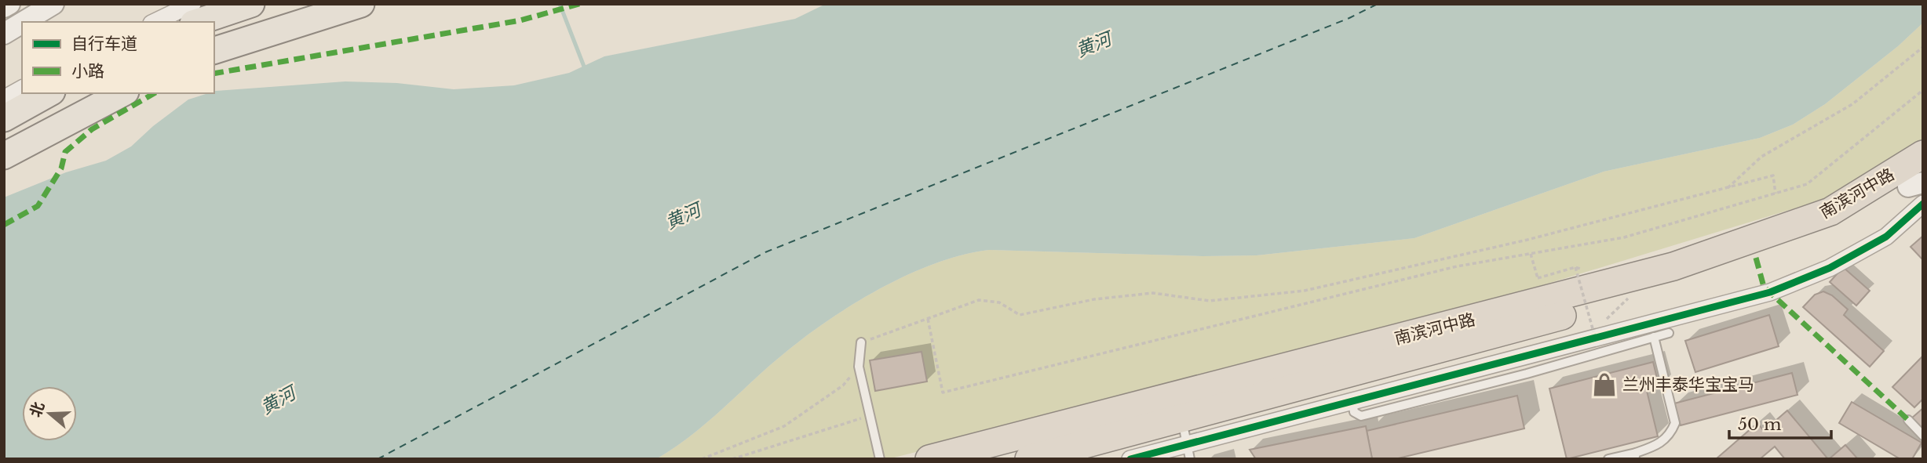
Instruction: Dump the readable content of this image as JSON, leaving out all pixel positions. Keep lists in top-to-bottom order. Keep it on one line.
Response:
{"streets":{"highway":["南滨河中路"]},"water":["黄河"],"places":{"shop":["兰州丰泰华宝宝马"]},"legend":["自行车道","小路"],"scale_bar":"50 m","north":"left"}
